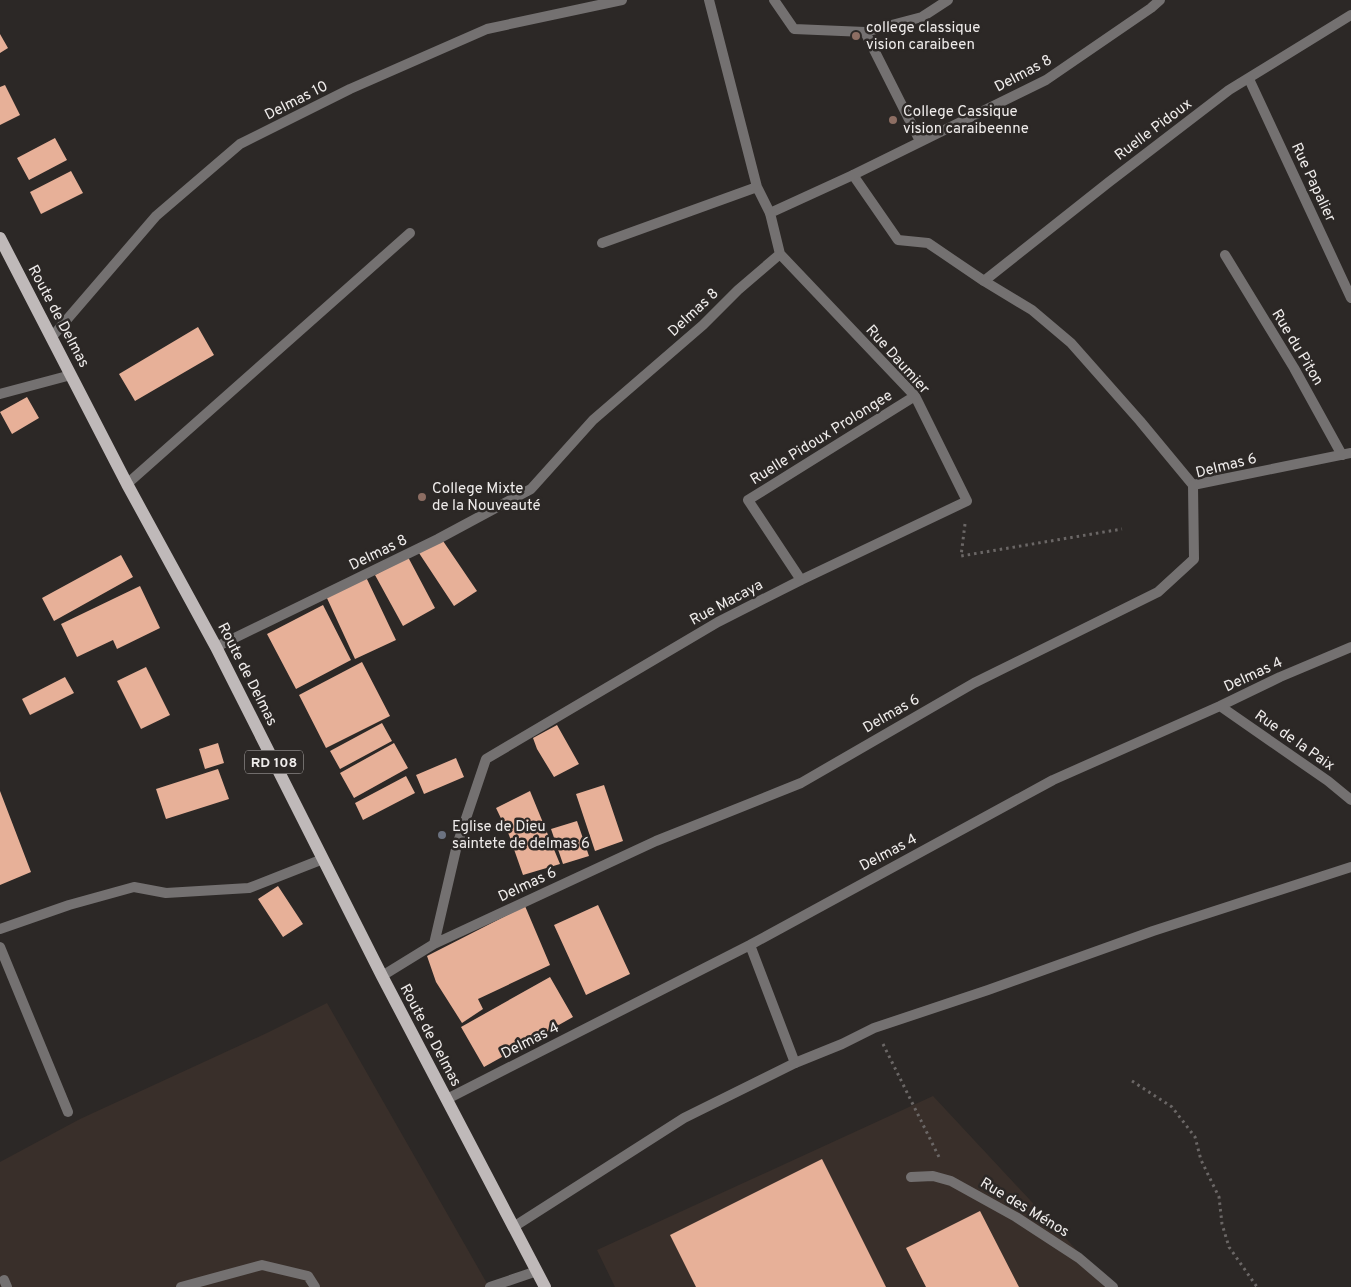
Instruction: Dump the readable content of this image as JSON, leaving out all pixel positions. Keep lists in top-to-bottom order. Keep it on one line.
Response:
{"streets":{"main road":["Route de Delmas","RD 108"],"street":["Delmas 8","Delmas 10","Ruelle Pidoux","Rue Papalier","Rue du Piton","Rue Daumier","Ruelle Pidoux Prolongee","Delmas 6","Rue Macaya","Delmas 4","Rue de la Paix","Rue des Ménos"]},"crossings":[["Delmas 8","Route de Delmas"],["Delmas 8","Rue Daumier"],["Delmas 10","Route de Delmas"],["Ruelle Pidoux","Rue Papalier"],["Route de Delmas","Delmas 6"],["Route de Delmas","Delmas 4"],["Rue du Piton","Delmas 6"],["Rue Daumier","Ruelle Pidoux Prolongee"],["Rue Daumier","Rue Macaya"],["Ruelle Pidoux Prolongee","Rue Macaya"],["Delmas 6","Rue Macaya"],["Delmas 4","Rue de la Paix"]],"places":["college classique vision caraibeen","College Cassique vision caraibeenne","College Mixte de la Nouveauté","Eglise de Dieu saintete de delmas 6"]}
